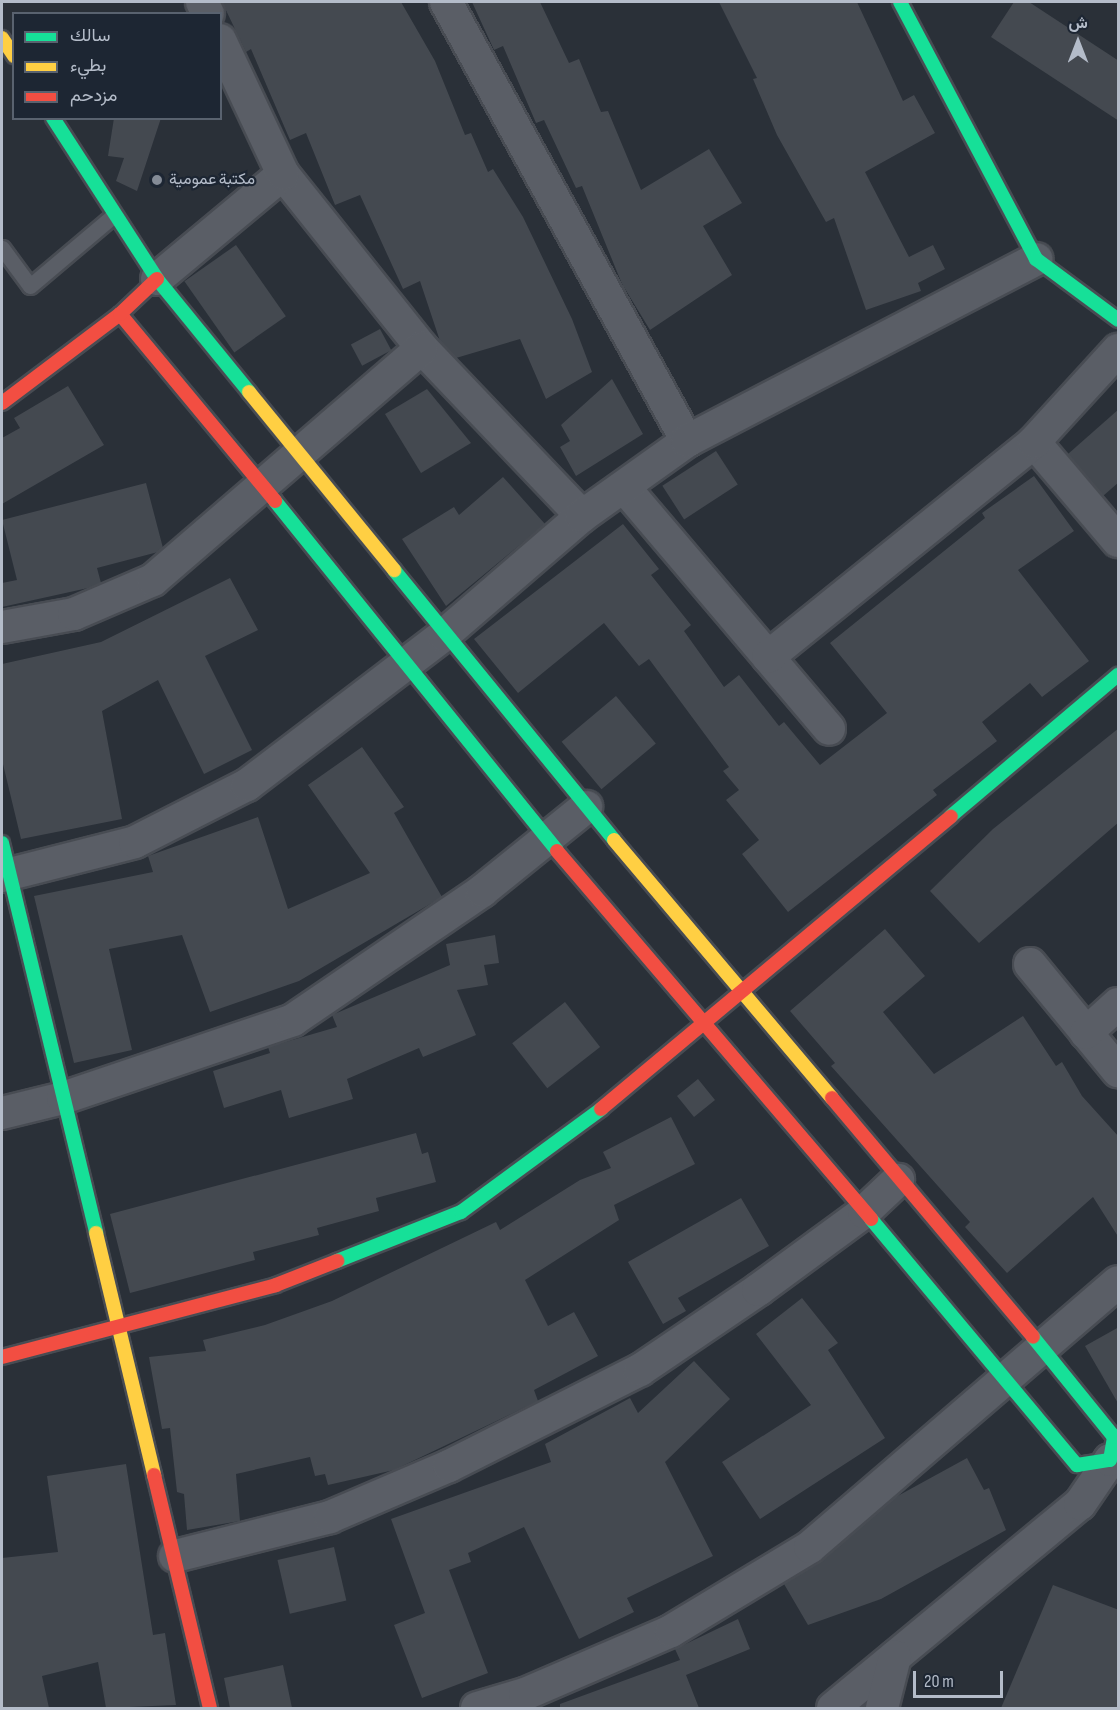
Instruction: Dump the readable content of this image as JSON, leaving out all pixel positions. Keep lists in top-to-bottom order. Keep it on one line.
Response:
{"places":["مكتبة عمومية"],"legend":["سالك","بطيء","مزدحم"],"scale_bar":"20 m","north":"top"}
